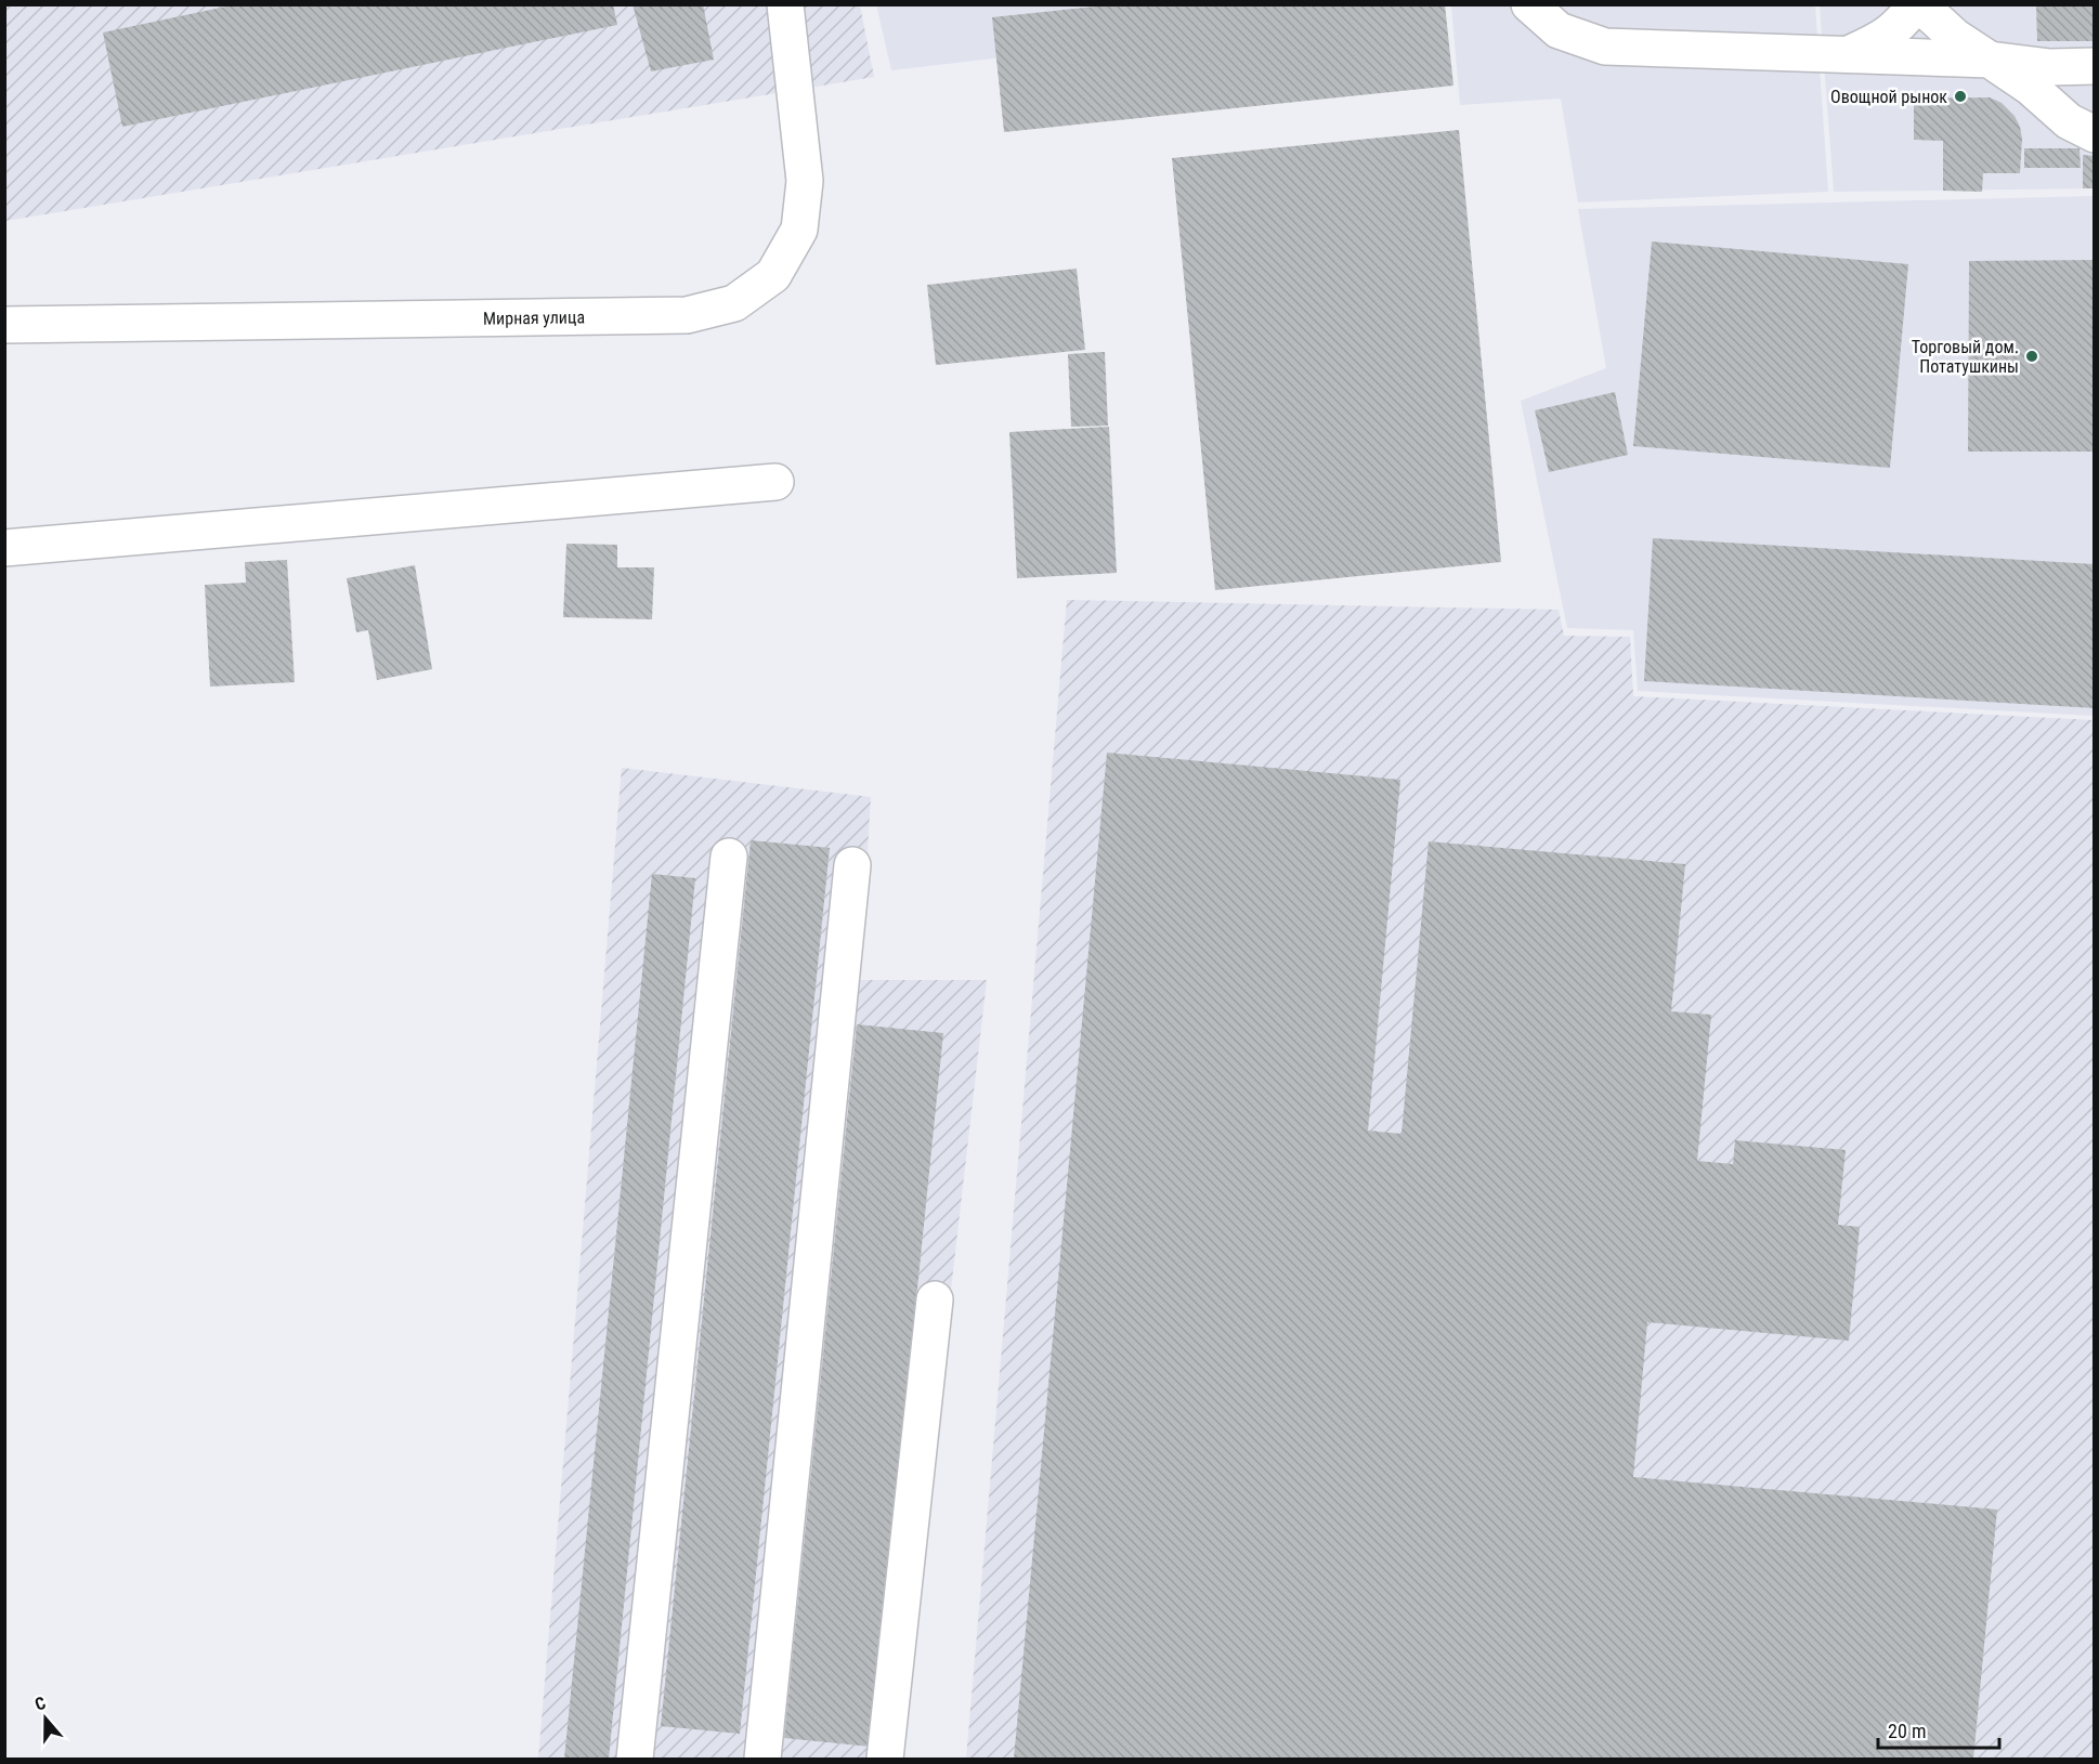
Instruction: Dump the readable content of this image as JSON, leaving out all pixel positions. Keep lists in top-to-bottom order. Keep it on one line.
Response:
{"streets":{"street":["Мирная улица"]},"places":["Овощной рынок","Торговый дом. Потатушкины"],"scale_bar":"20 m","north":"top"}
